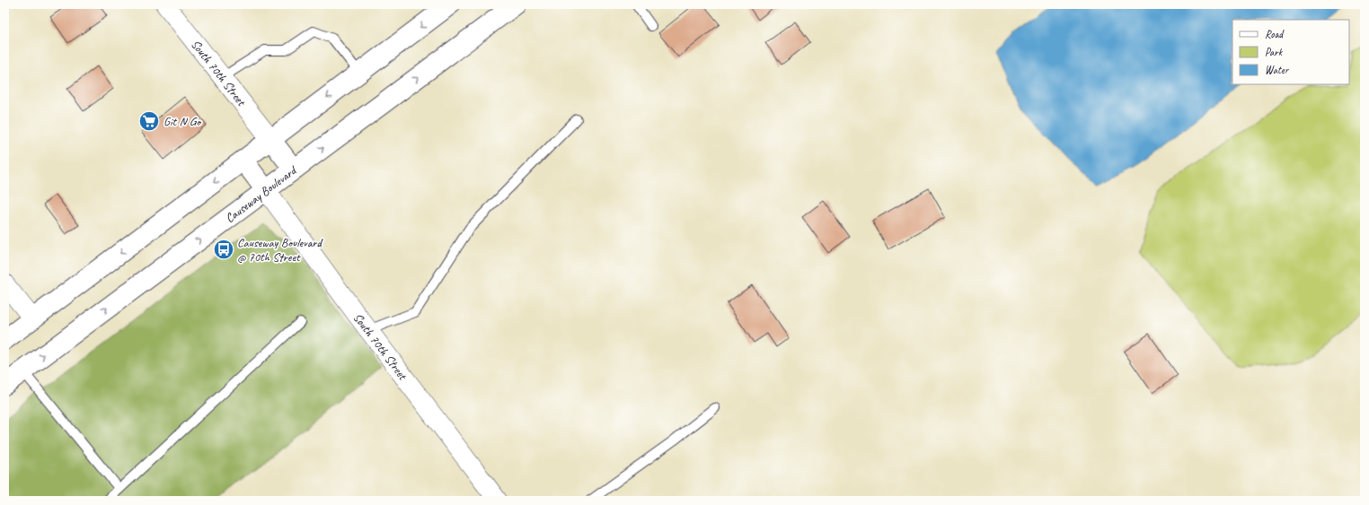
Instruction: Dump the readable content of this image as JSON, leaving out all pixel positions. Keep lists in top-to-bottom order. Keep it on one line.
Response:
{"streets":{"main road":["Causeway Boulevard"],"street":["South 70th Street"]},"crossings":[["South 70th Street","Causeway Boulevard"]],"places":{"supermarket":["Git N Go"],"bus stop":["Causeway Boulevard @ 70th Street"]},"legend":["Road","Park","Water"]}
